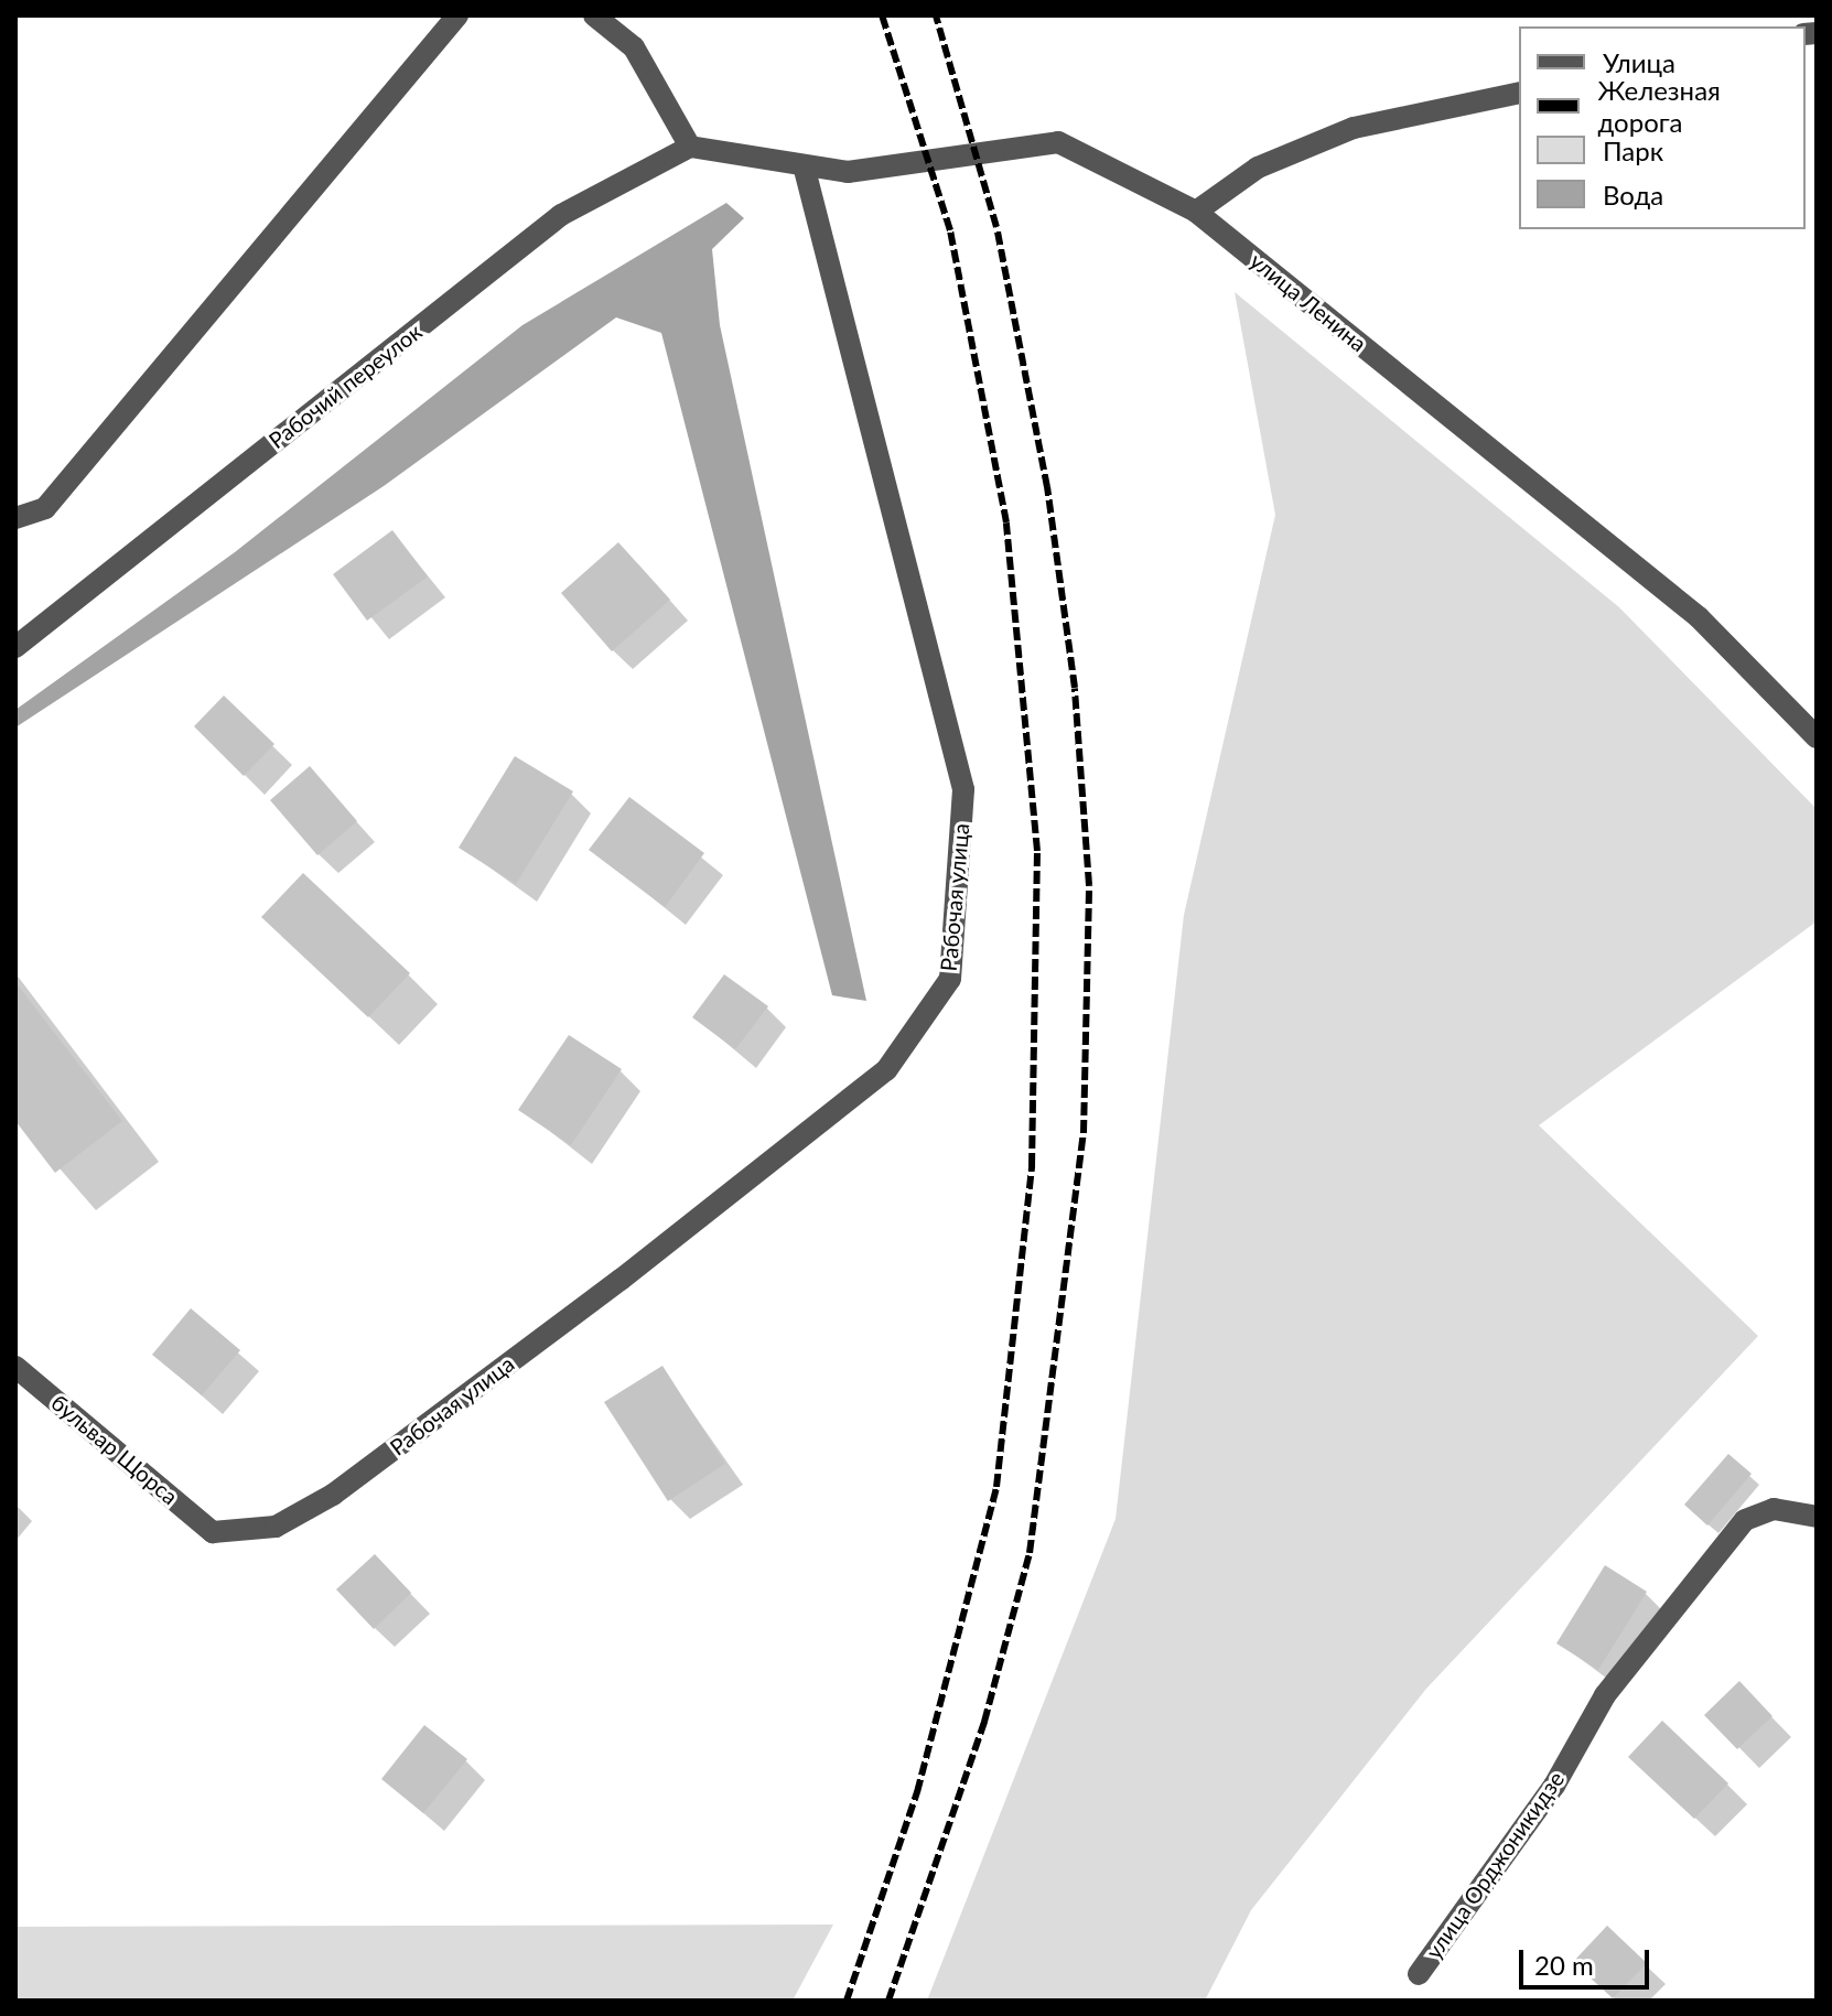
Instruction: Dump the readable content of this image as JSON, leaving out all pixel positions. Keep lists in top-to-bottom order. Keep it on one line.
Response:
{"streets":{"street":["улица Ленина","Рабочий переулок","Рабочая улица","бульвар Щорса","улица Орджоникидзе"]},"crossings":[["улица Ленина","Рабочий переулок"],["улица Ленина","Рабочая улица"],["Рабочая улица","бульвар Щорса"]],"legend":["Улица","Железная дорога","Парк","Вода"],"scale_bar":"20 m"}
